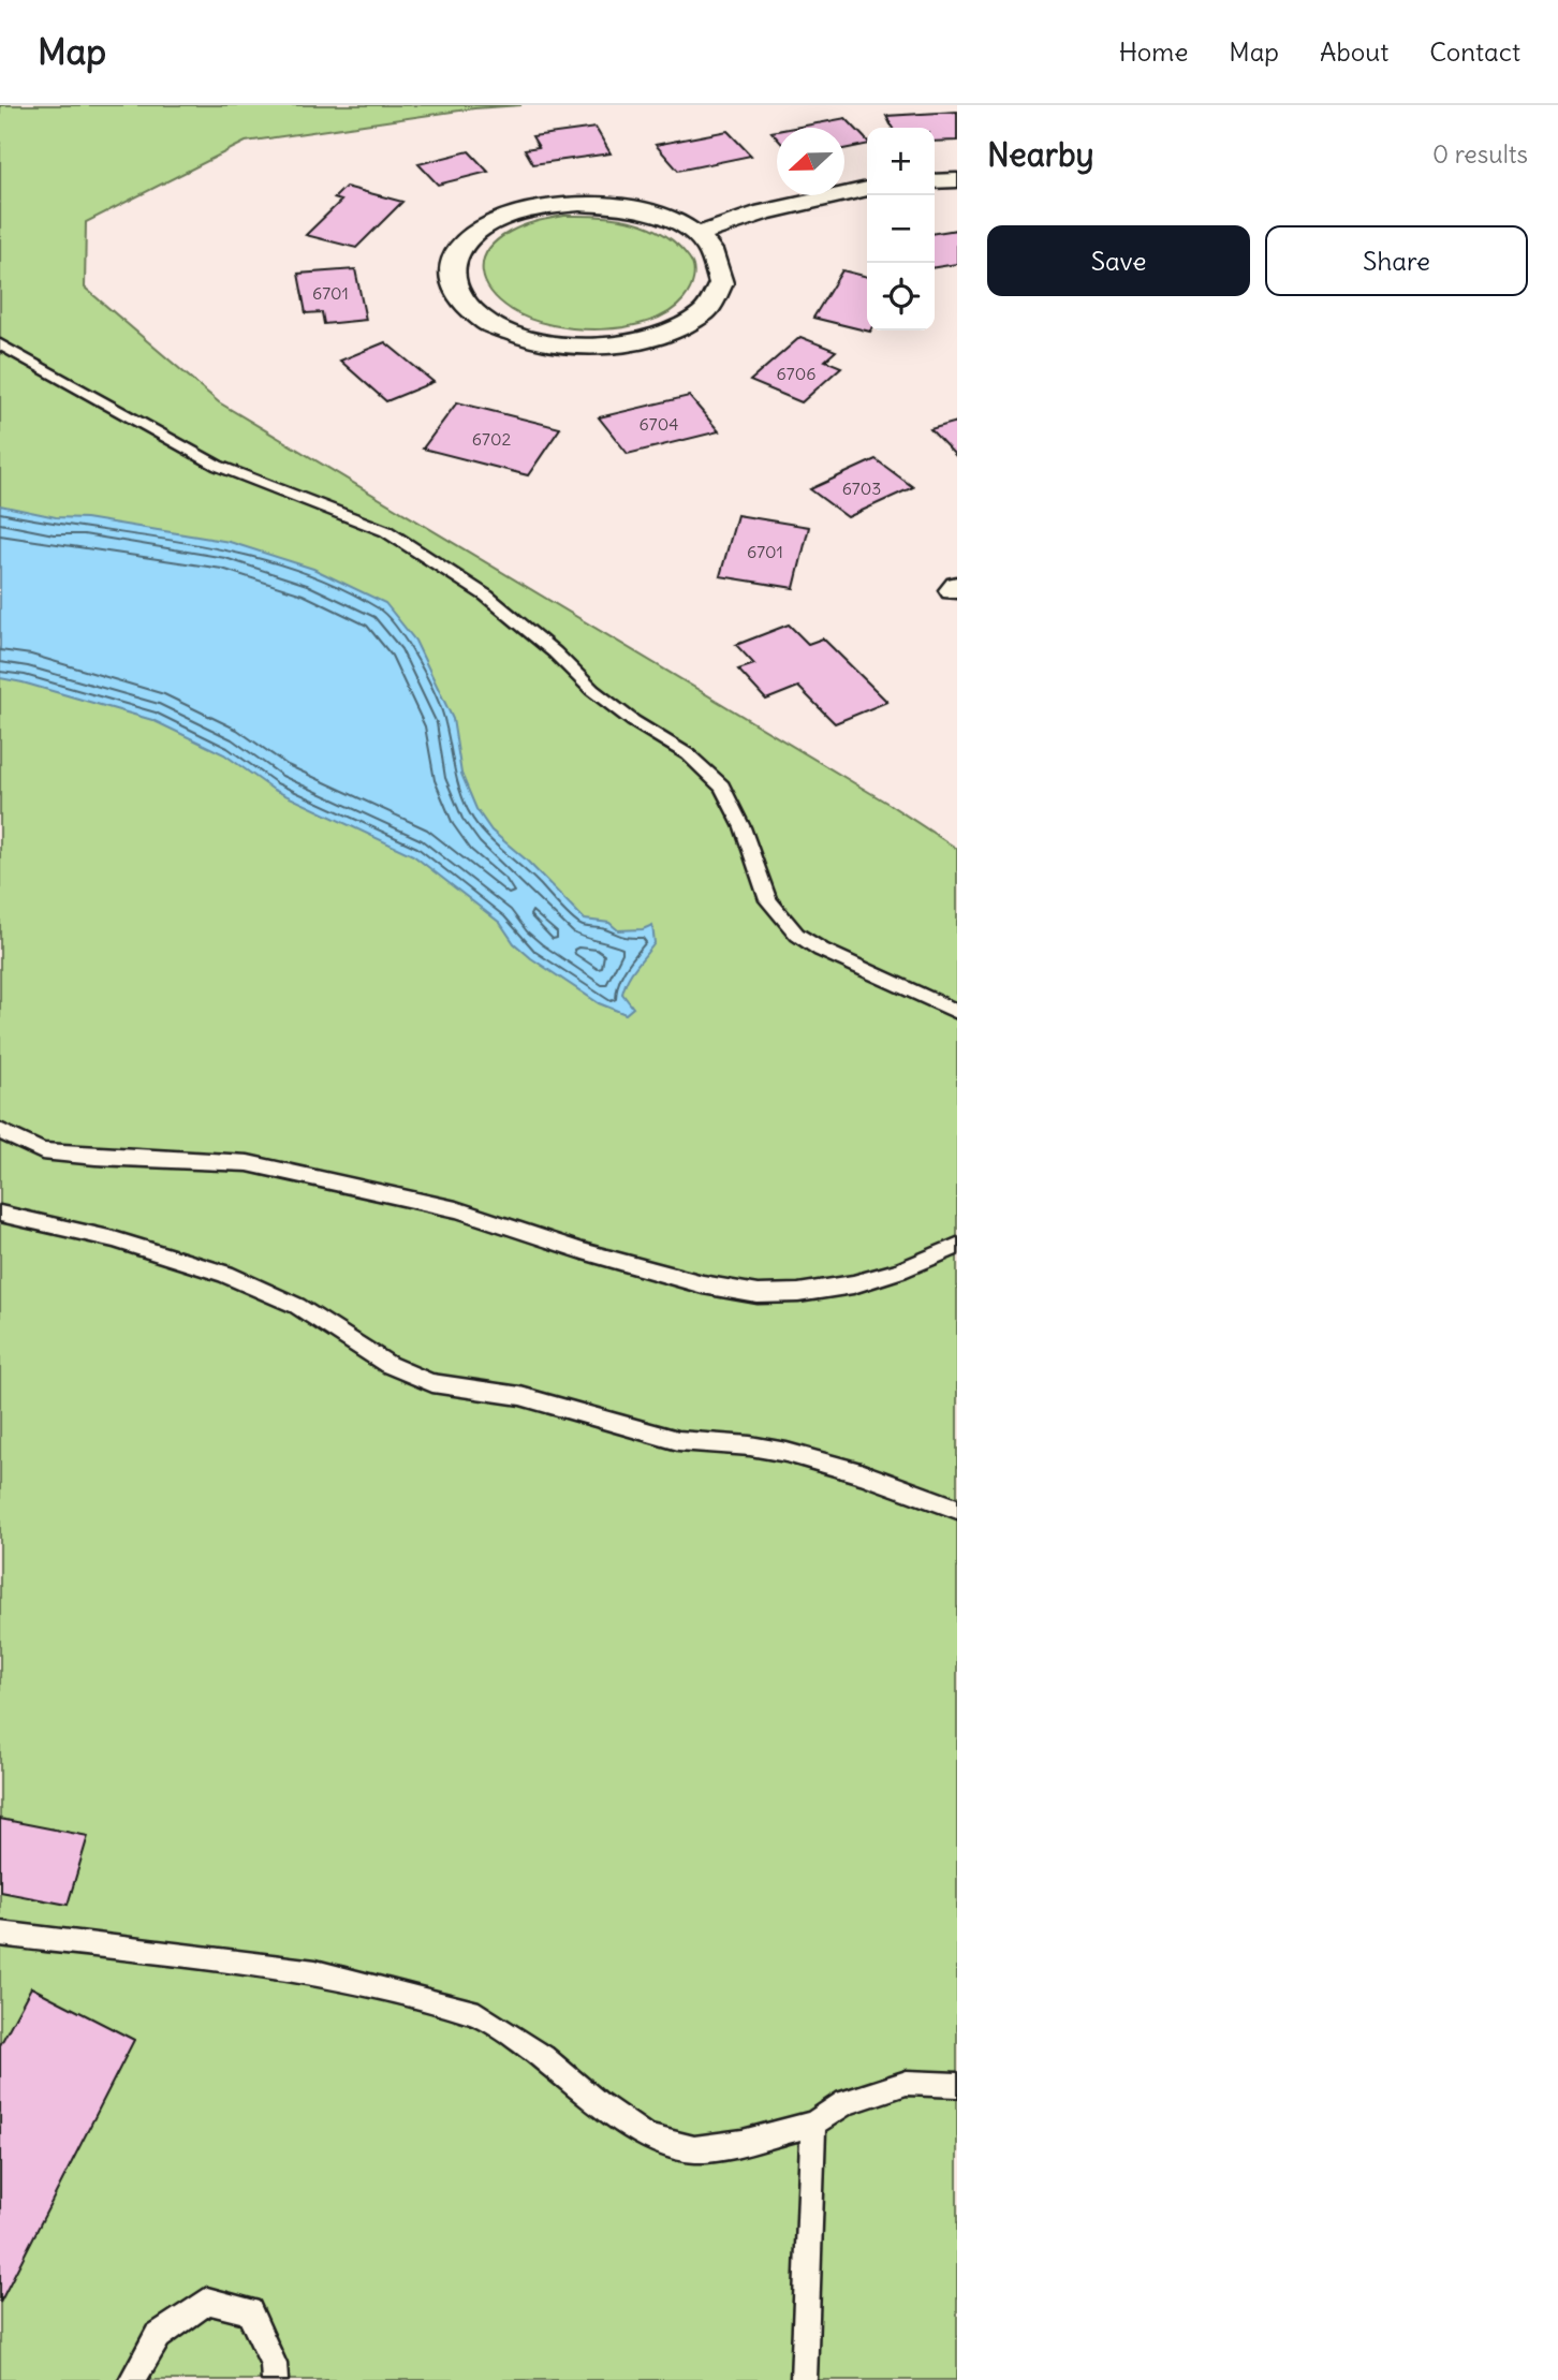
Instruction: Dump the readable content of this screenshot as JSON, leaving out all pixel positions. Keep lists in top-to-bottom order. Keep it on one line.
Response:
{"house_numbers":["6701","6706","6704","6702","6703","6701"],"north":"left","page":{"header":"Map","nav":["Home","Map","About","Contact"],"heading":["Nearby","0 results"],"map_buttons":["+","−"],"buttons":["Save","Share"]}}
